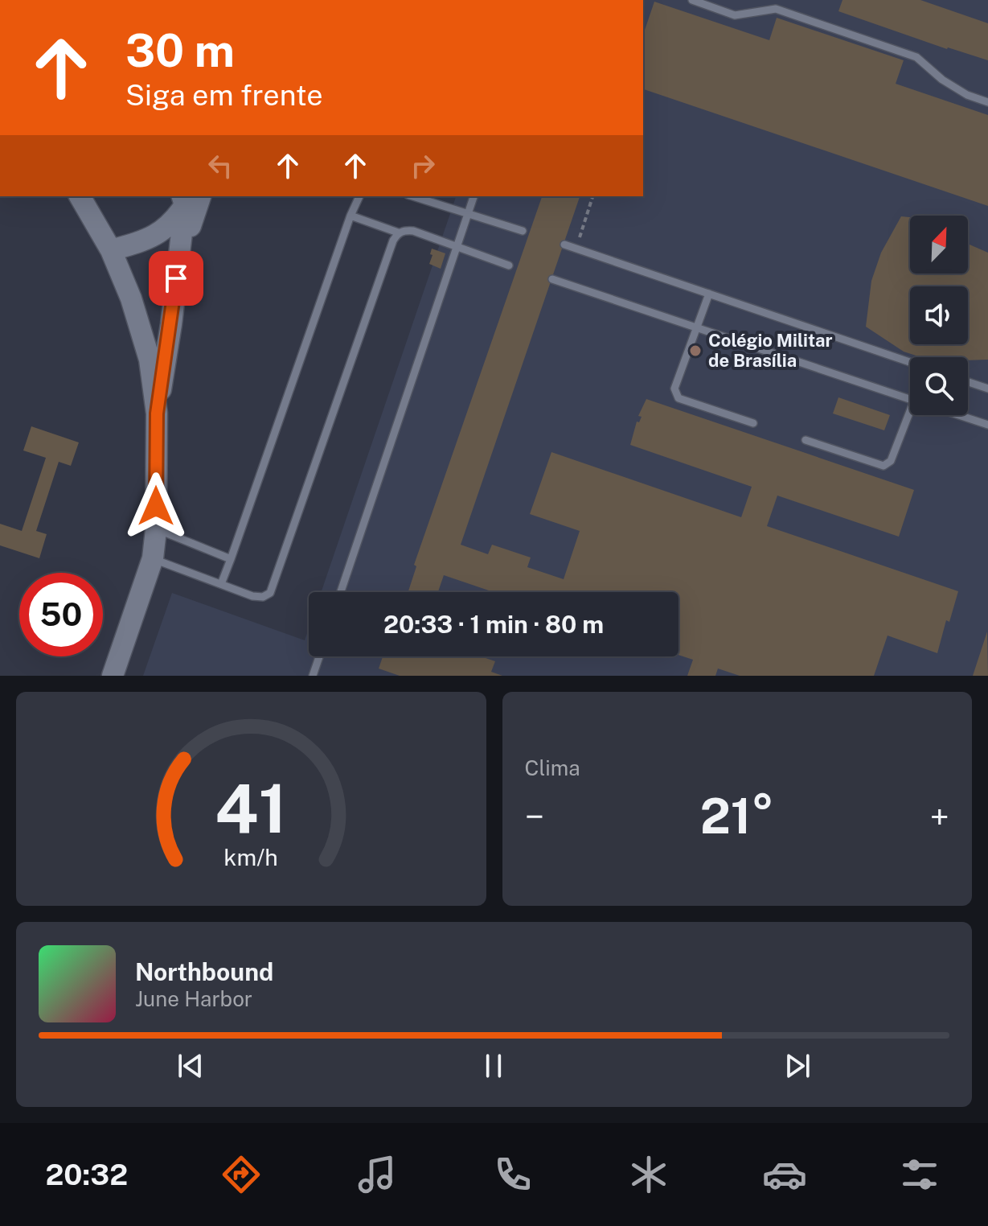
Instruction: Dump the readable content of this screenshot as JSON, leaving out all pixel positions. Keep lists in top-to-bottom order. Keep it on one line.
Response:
{"places":["Colégio Militar de Brasília"],"north":"top right","page":{"turn":["30 m","Siga em frente"],"limit":"50","trip":"20:33 · 1 min · 80 m","tile":"Clima","heat":["−","21°","+"],"song":["Northbound","June Harbor"],"tabs":"20:32","gauge":["41","km/h"]}}
